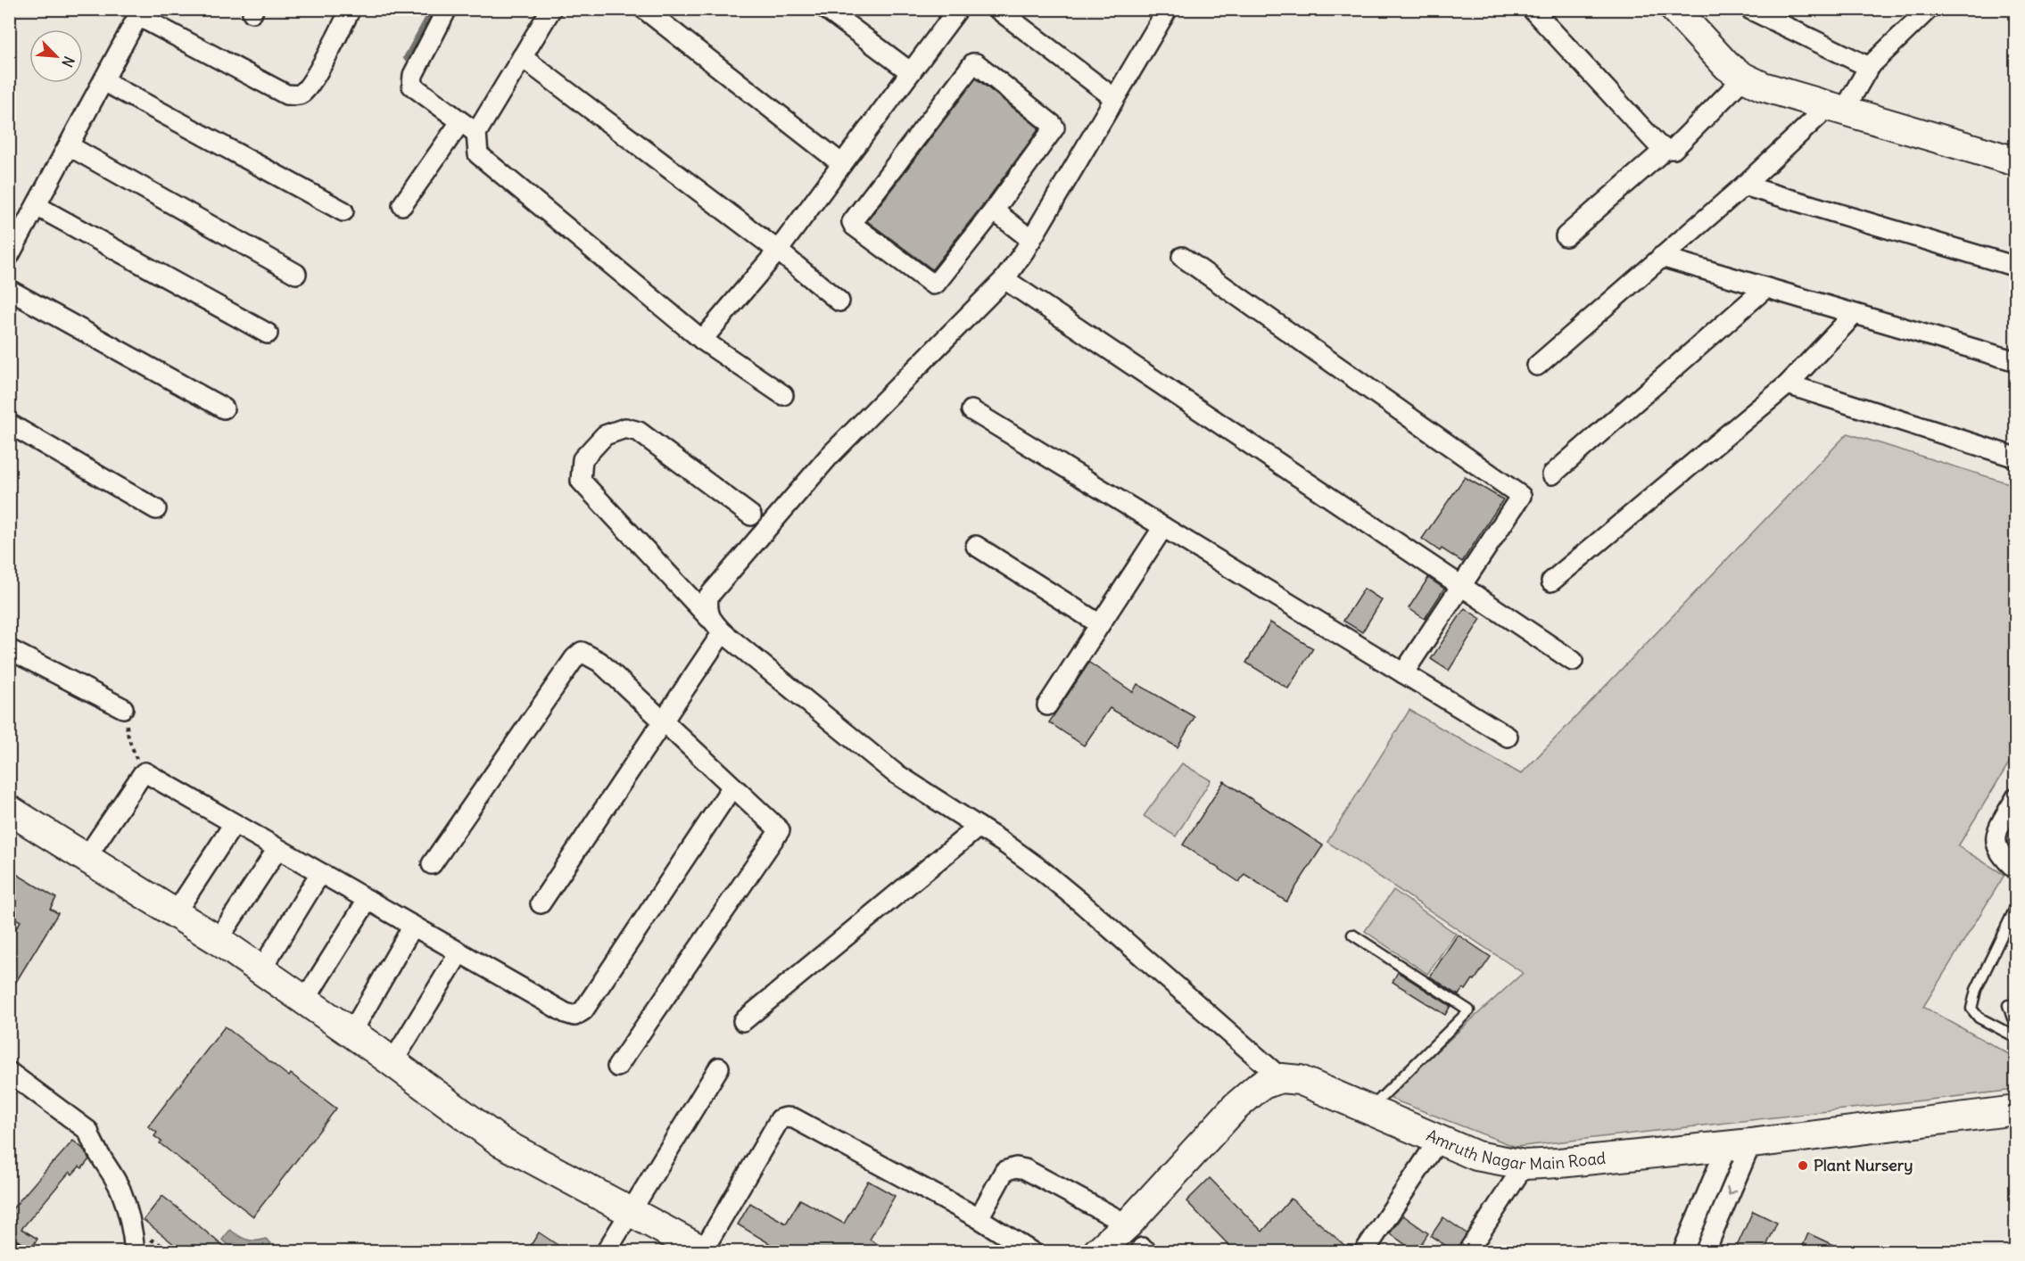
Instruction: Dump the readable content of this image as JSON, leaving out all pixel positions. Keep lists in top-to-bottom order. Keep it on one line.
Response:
{"streets":{"street":["Amruth Nagar Main Road"]},"places":["Plant Nursery"],"north":"bottom right"}
